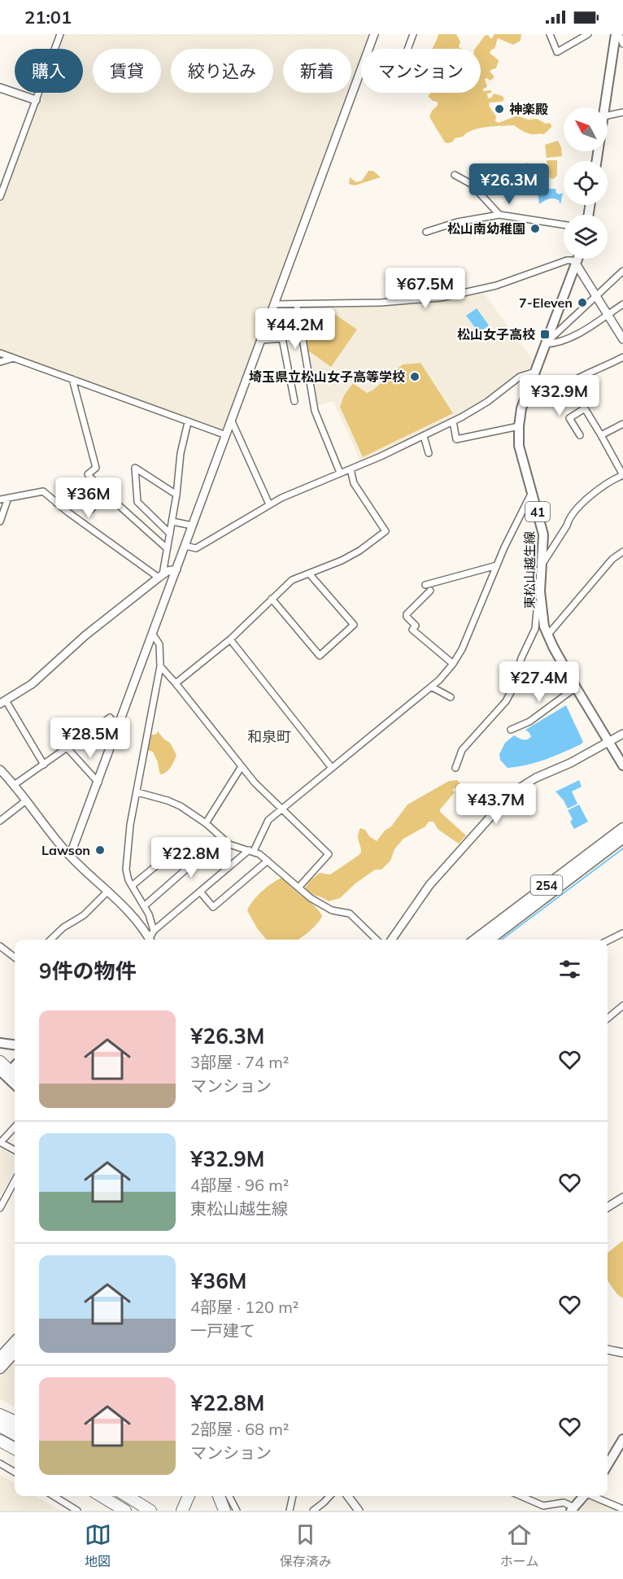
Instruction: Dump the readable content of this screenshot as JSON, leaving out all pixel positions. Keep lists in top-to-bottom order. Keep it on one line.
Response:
{"streets":{"highway":["254"],"main road":["41","東松山越生線"]},"districts":["和泉町"],"places":{"other":["神楽殿","松山南幼稚園","7-Eleven","埼玉県立松山女子高等学校","Lawson"],"transit":["松山女子高校"]},"north":"top left","page":{"status":"21:01","chip":["購入","賃貸","絞り込み","新着","マンション"],"price":["¥26.3M","¥67.5M","¥44.2M","¥32.9M","¥36M","¥27.4M","¥28.5M","¥43.7M","¥22.8M"],"heading":"9件の物件","list":[{"name":"¥26.3M","note":"3部屋 · 74 m² · マンション"},{"name":"¥32.9M","note":"4部屋 · 96 m² · 東松山越生線"},{"name":"¥36M","note":"4部屋 · 120 m² · 一戸建て"},{"name":"¥22.8M","note":"2部屋 · 68 m² · マンション"}],"tabs":["地図","保存済み","ホーム"]}}
